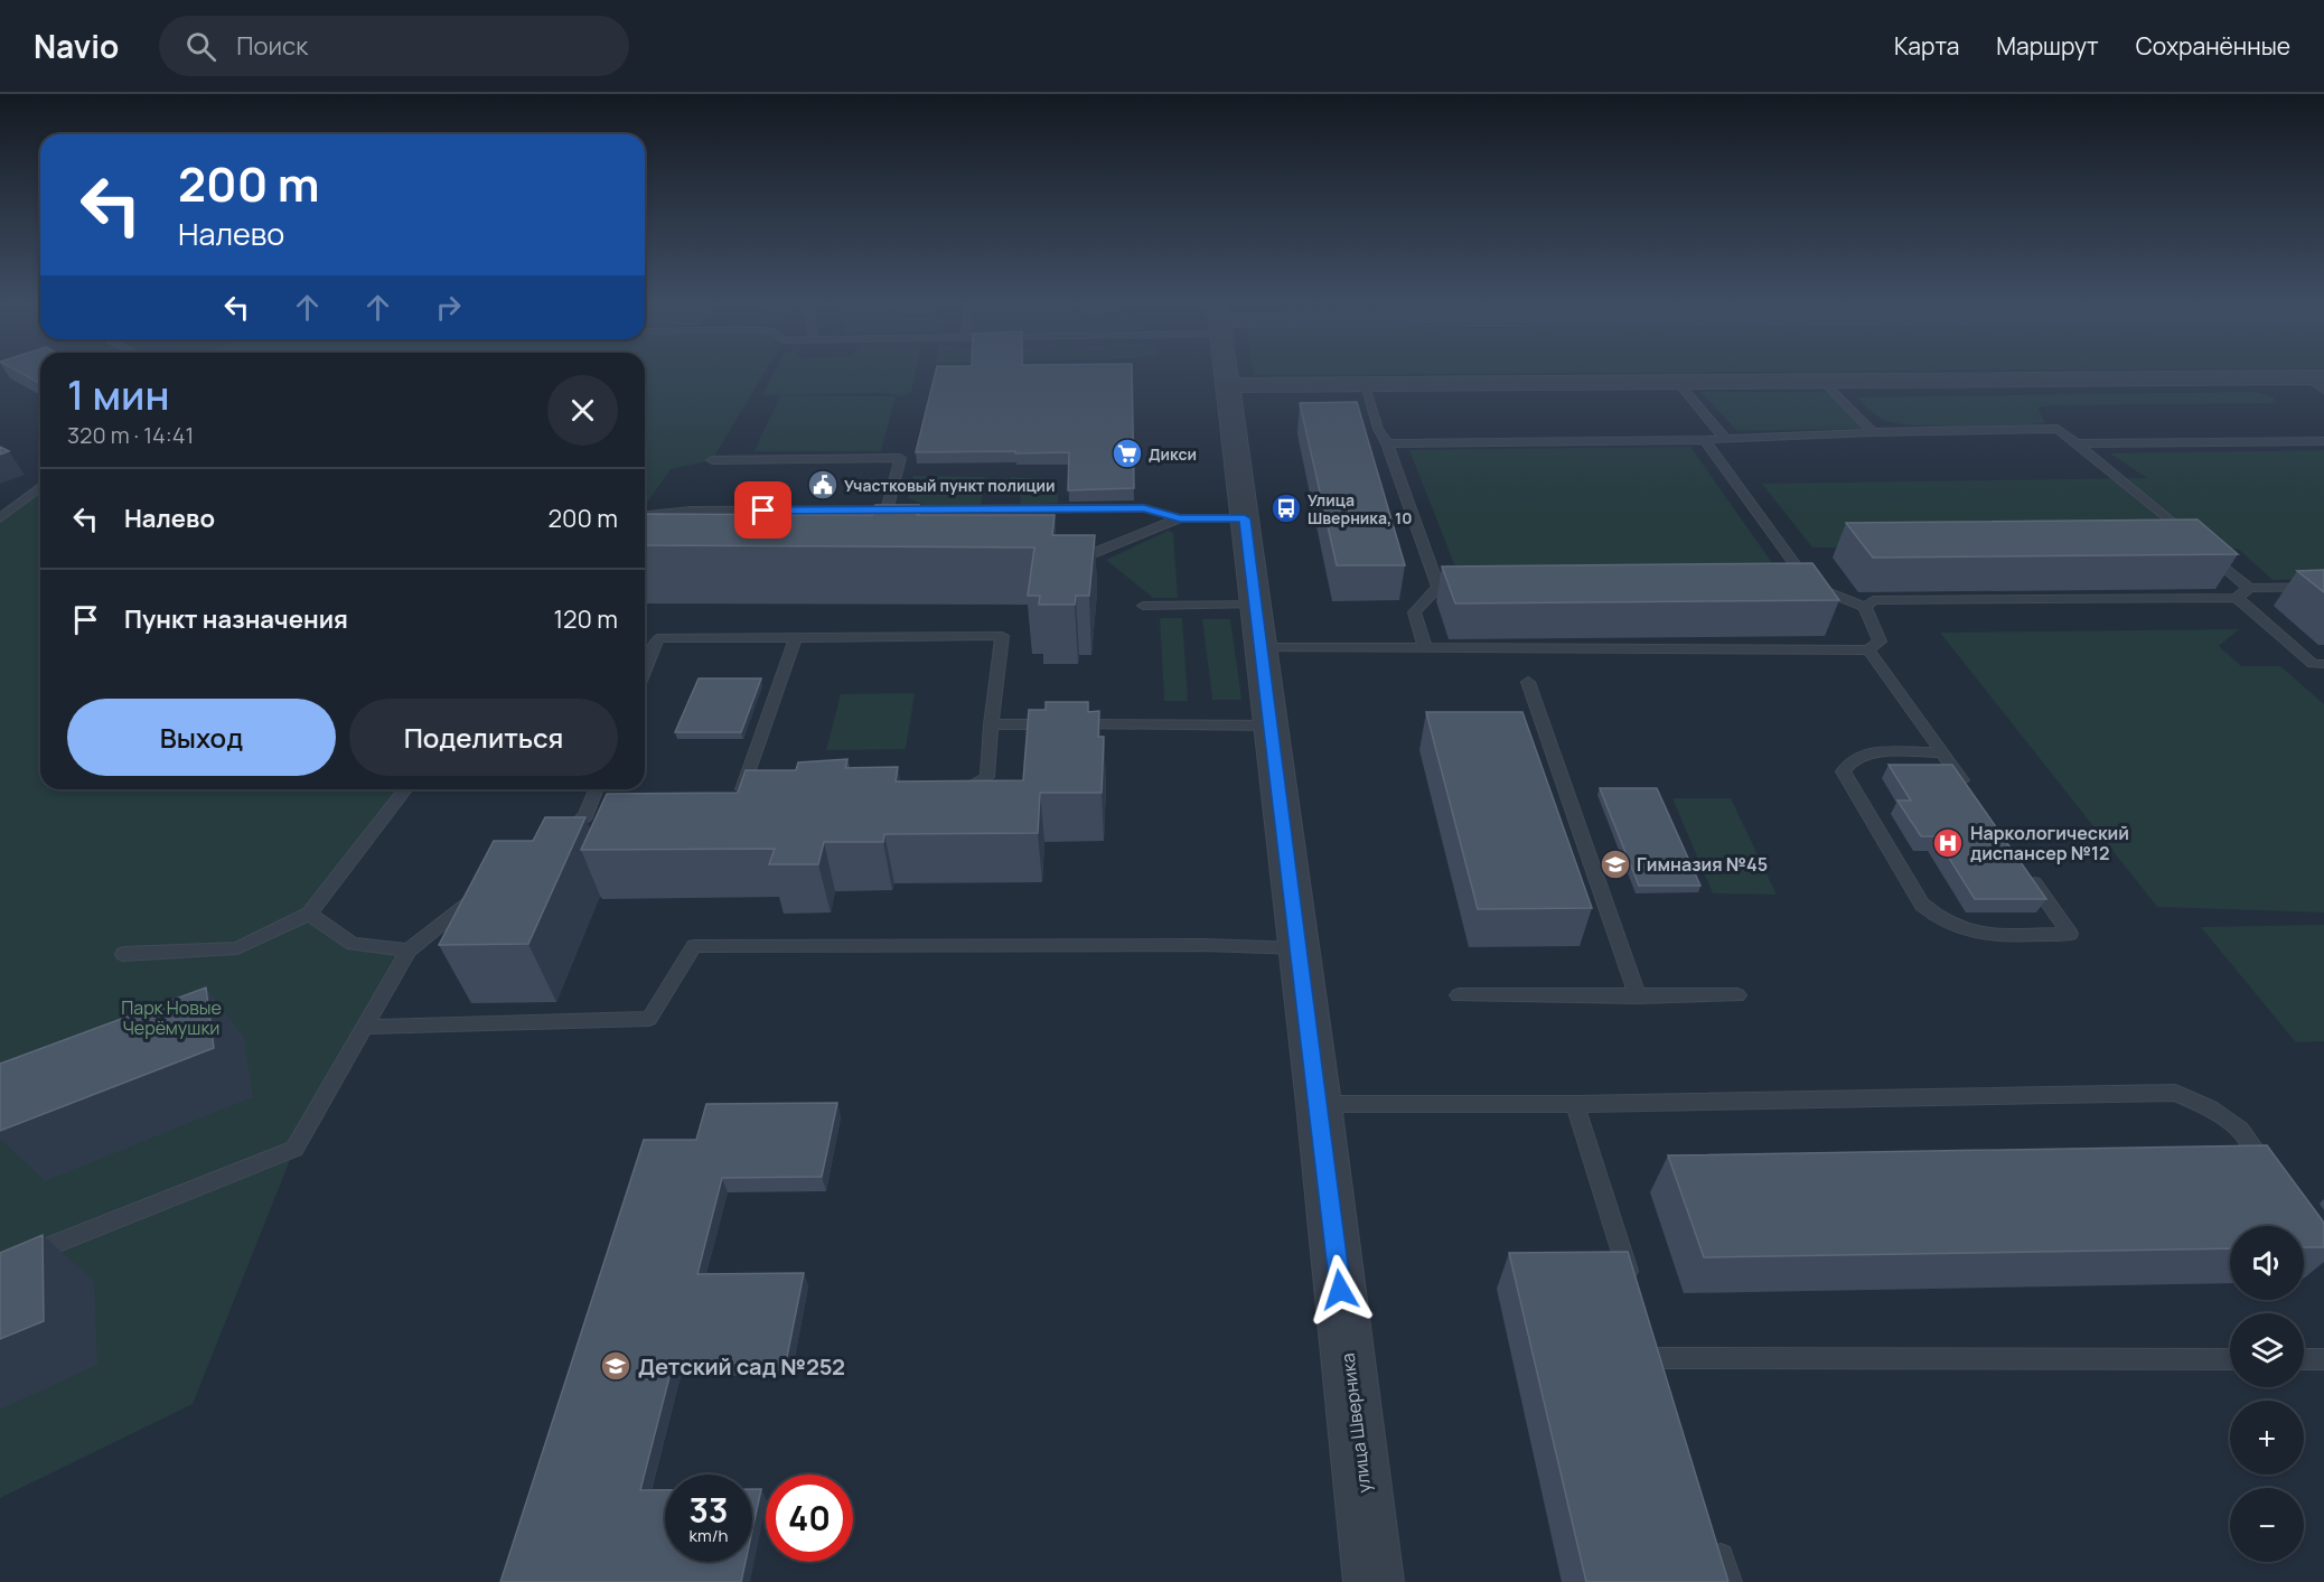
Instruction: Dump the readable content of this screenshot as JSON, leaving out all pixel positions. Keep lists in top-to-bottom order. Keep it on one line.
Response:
{"streets":{"street":["улица Шверника"]},"parks":["Парк Новые Черёмушки"],"places":{"supermarket":["Дикси"],"public building":["Участковый пункт полиции"],"bus stop":["Улица Шверника, 10"],"hospital":["Наркологический диспансер №12"],"school or university":["Гимназия №45","Детский сад №252"]},"page":{"header":"Navio","search":"Поиск","nav":["Карта","Маршрут","Сохранённые"],"turn":["200 m","Налево"],"heading":["1 мин","320 m · 14:41"],"list":[{"name":"Налево","value":"200 m"},{"name":"Пункт назначения","value":"120 m"}],"buttons":["Выход","Поделиться"],"map_buttons":["+","−"],"speed":"33 km/h","limit":"40"}}
